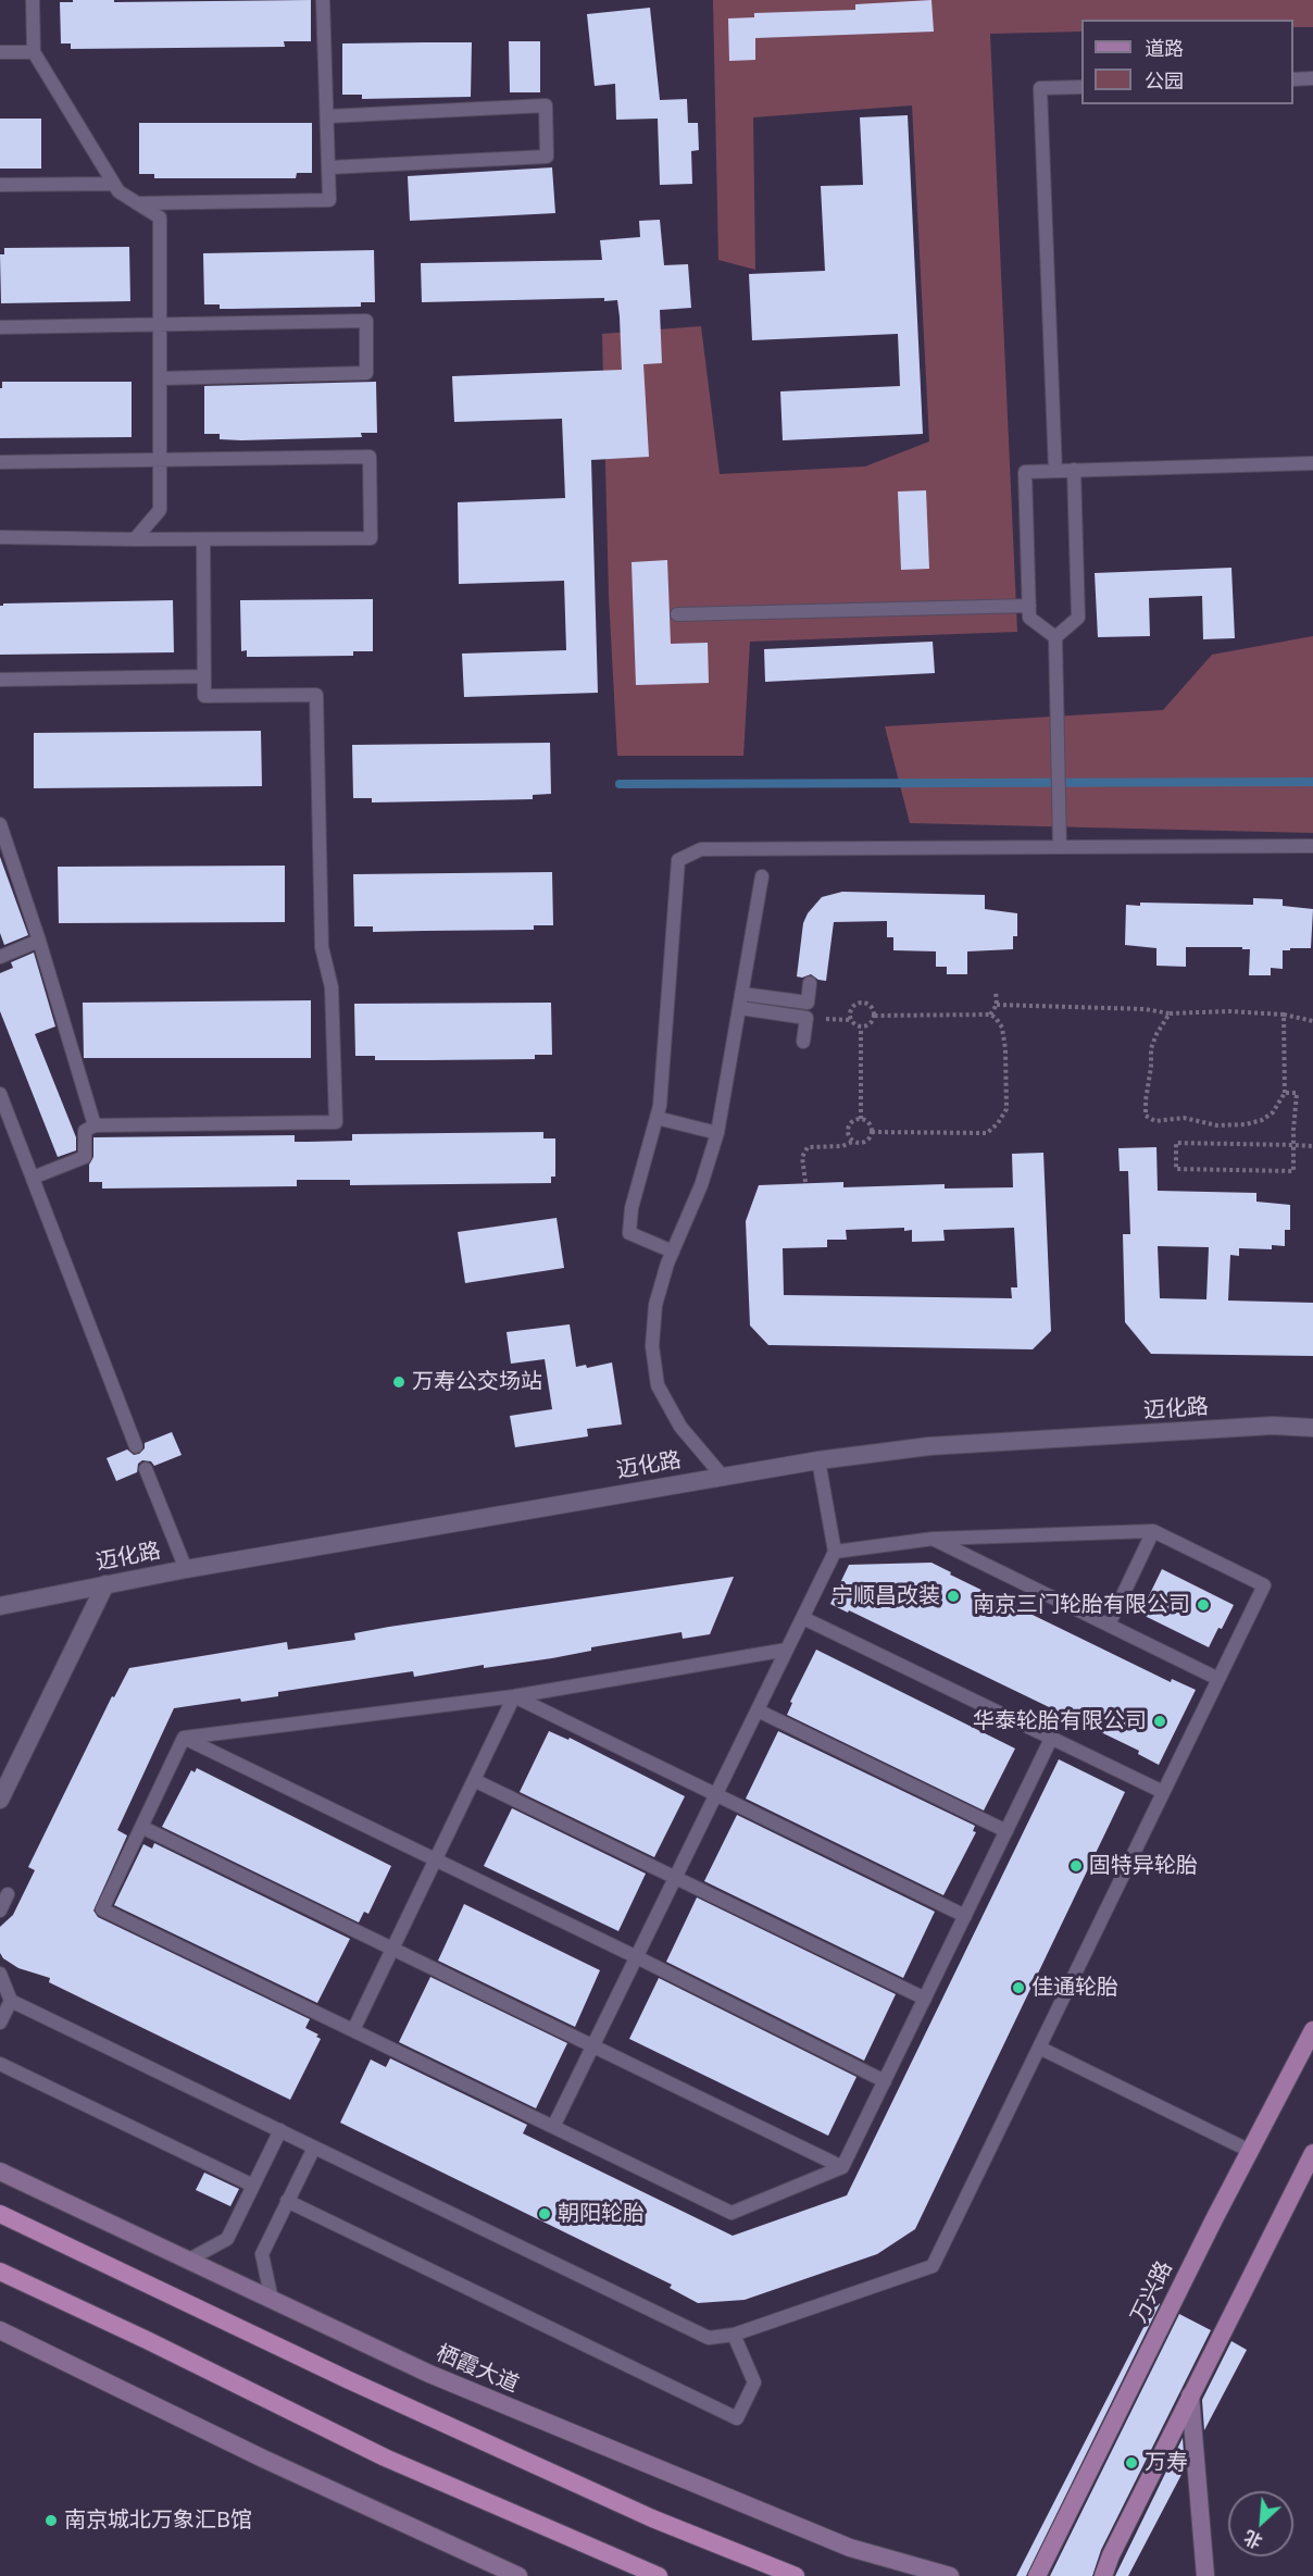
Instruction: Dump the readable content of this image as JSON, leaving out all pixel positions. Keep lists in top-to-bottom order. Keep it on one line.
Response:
{"streets":{"main road":["万兴路","栖霞大道"],"street":["迈化路"]},"places":["万寿公交场站","宁顺昌改装","南京三门轮胎有限公司","华泰轮胎有限公司","固特异轮胎","佳通轮胎","朝阳轮胎","万寿","南京城北万象汇B馆"],"legend":["道路","公园"],"north":"bottom left"}
